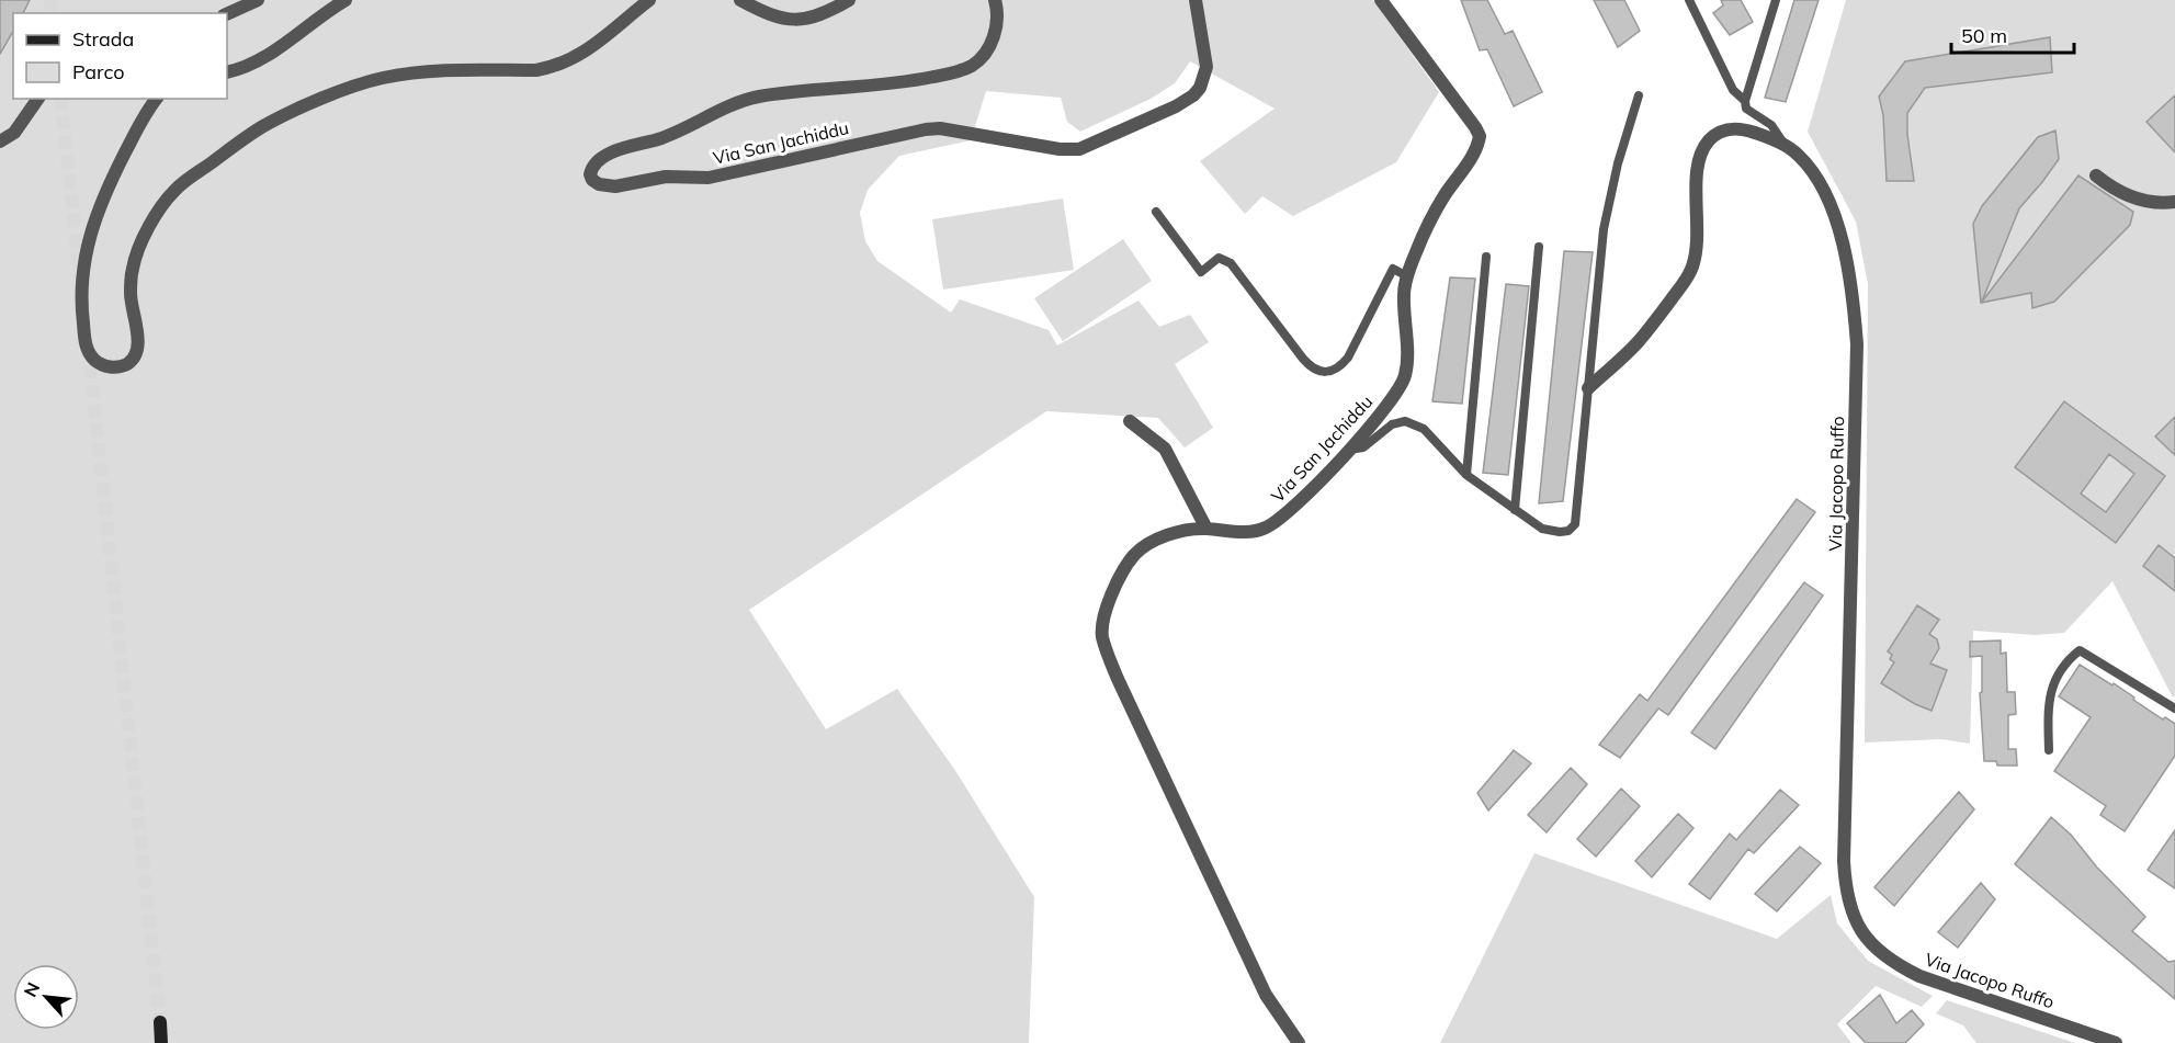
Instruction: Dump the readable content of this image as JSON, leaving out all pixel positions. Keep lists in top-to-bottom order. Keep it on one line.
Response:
{"streets":{"street":["Via San Jachiddu","Via Jacopo Ruffo"]},"legend":["Strada","Parco"],"scale_bar":"50 m","north":"top left"}
